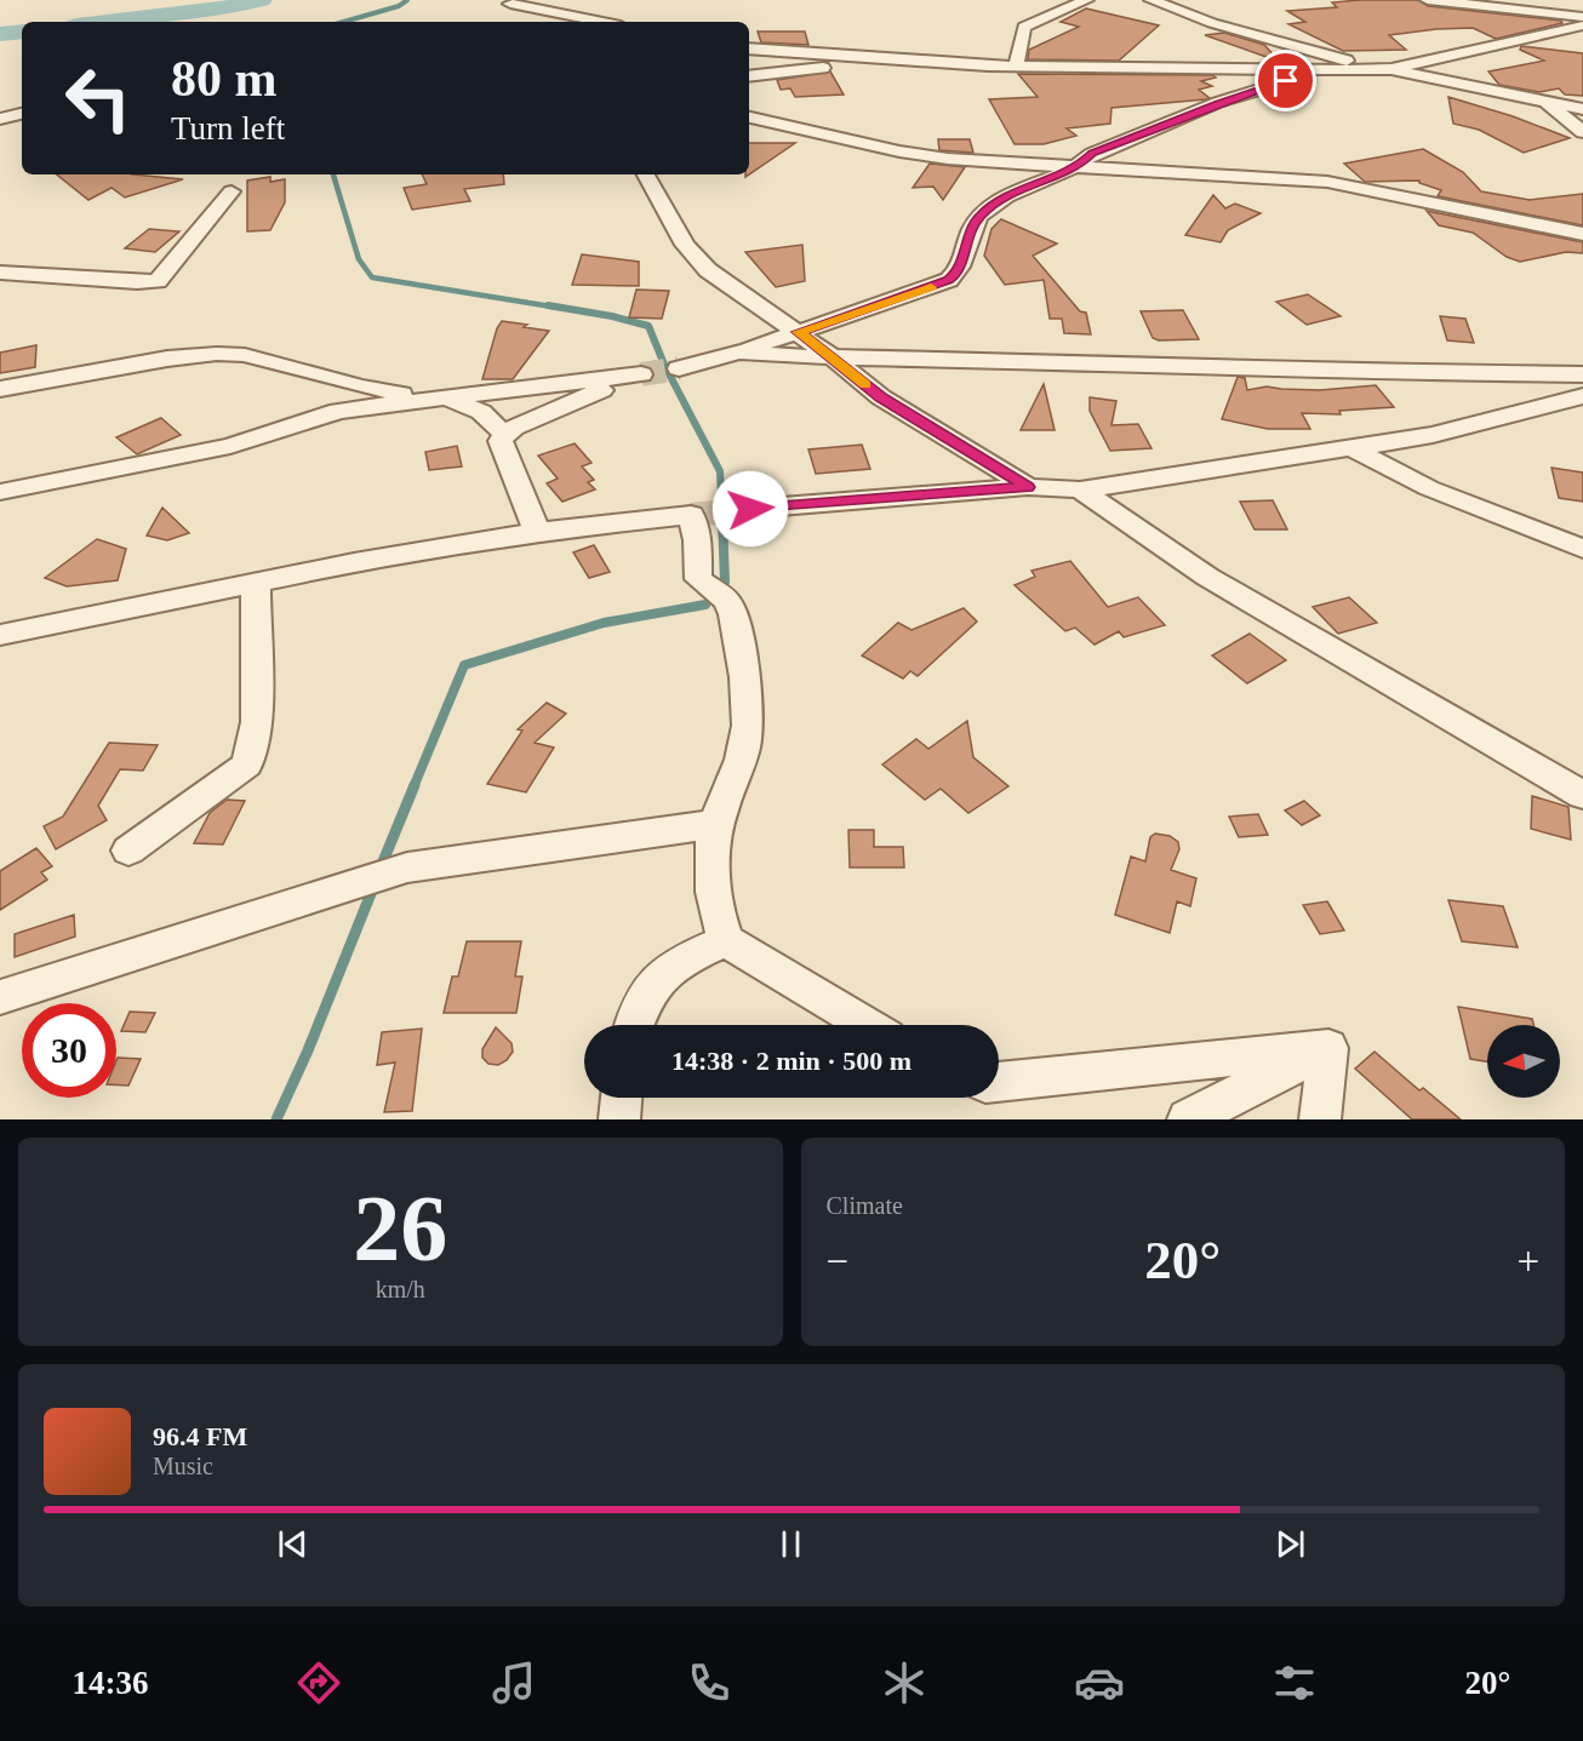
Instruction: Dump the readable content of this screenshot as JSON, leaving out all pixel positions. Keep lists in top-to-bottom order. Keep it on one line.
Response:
{"north":"left","page":{"turn":["80 m","Turn left"],"limit":"30","trip":"14:38 · 2 min · 500 m","tile":[["26","km/h"],"Climate"],"heat":["−","20°","+"],"song":["96.4 FM","Music"],"tabs":["14:36","20°"]}}
